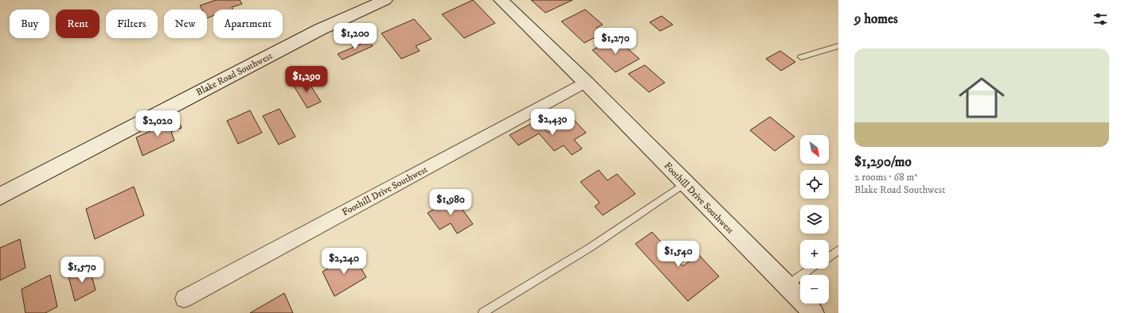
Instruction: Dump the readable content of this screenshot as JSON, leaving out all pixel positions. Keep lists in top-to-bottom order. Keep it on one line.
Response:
{"streets":{"street":["Blake Road Southwest","Foothill Drive Southwest"]},"north":"bottom right","page":{"heading":"9 homes","chip":["Buy","Rent","Filters","New","Apartment"],"price":["$1,200","$1,270","$1,290","$2,430","$2,020","$1,980","$1,540","$2,240","$1,570"],"list":[{"name":"$1,290/mo","note":"2 rooms · 68 m² · Blake Road Southwest"}],"map_buttons":["+","−"]}}
